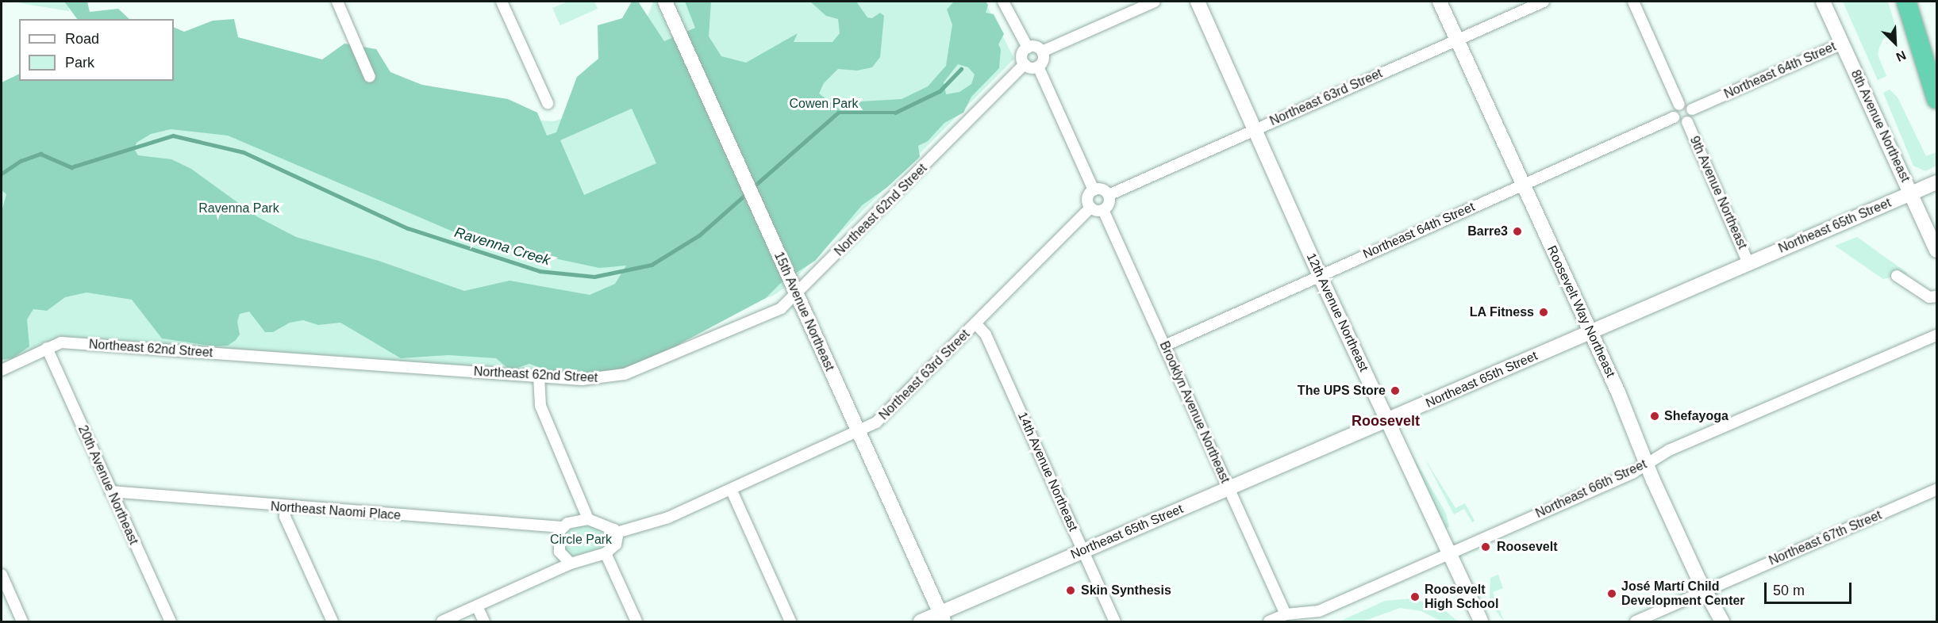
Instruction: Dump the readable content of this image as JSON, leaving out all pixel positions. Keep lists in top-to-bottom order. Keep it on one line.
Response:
{"streets":{"main road":["8th Avenue Northeast","Northeast 65th Street","15th Avenue Northeast","Roosevelt Way Northeast","12th Avenue Northeast"],"street":["Northeast 64th Street","Northeast 63rd Street","9th Avenue Northeast","Northeast 62nd Street","Brooklyn Avenue Northeast","14th Avenue Northeast","20th Avenue Northeast","Northeast 66th Street","Northeast Naomi Place","Northeast 67th Street"]},"crossings":[["Northeast 64th Street","8th Avenue Northeast"],["Northeast 64th Street","9th Avenue Northeast"],["Northeast 64th Street","Roosevelt Way Northeast"],["Northeast 64th Street","12th Avenue Northeast"],["Northeast 64th Street","Brooklyn Avenue Northeast"],["Northeast 63rd Street","15th Avenue Northeast"],["Northeast 63rd Street","Roosevelt Way Northeast"],["Northeast 63rd Street","12th Avenue Northeast"],["Northeast 63rd Street","Brooklyn Avenue Northeast"],["Northeast 63rd Street","14th Avenue Northeast"],["Northeast 63rd Street","Northeast Naomi Place"],["8th Avenue Northeast","Northeast 65th Street"],["9th Avenue Northeast","Northeast 65th Street"],["Northeast 62nd Street","15th Avenue Northeast"],["Northeast 62nd Street","20th Avenue Northeast"],["Northeast 65th Street","15th Avenue Northeast"],["Northeast 65th Street","Roosevelt Way Northeast"],["Northeast 65th Street","12th Avenue Northeast"],["Northeast 65th Street","Brooklyn Avenue Northeast"],["Northeast 65th Street","14th Avenue Northeast"],["Roosevelt Way Northeast","Northeast 66th Street"],["Roosevelt Way Northeast","Northeast 67th Street"],["12th Avenue Northeast","Northeast 66th Street"],["Brooklyn Avenue Northeast","Northeast 66th Street"],["20th Avenue Northeast","Northeast Naomi Place"]],"districts":["Roosevelt"],"water":["Ravenna Creek"],"parks":["Cowen Park","Ravenna Park","Circle Park"],"places":["Barre3","LA Fitness","The UPS Store","Shefayoga","Roosevelt","Skin Synthesis","José Martí Child Development Center","Roosevelt High School"],"legend":["Road","Park"],"scale_bar":"50 m","north":"bottom right"}
